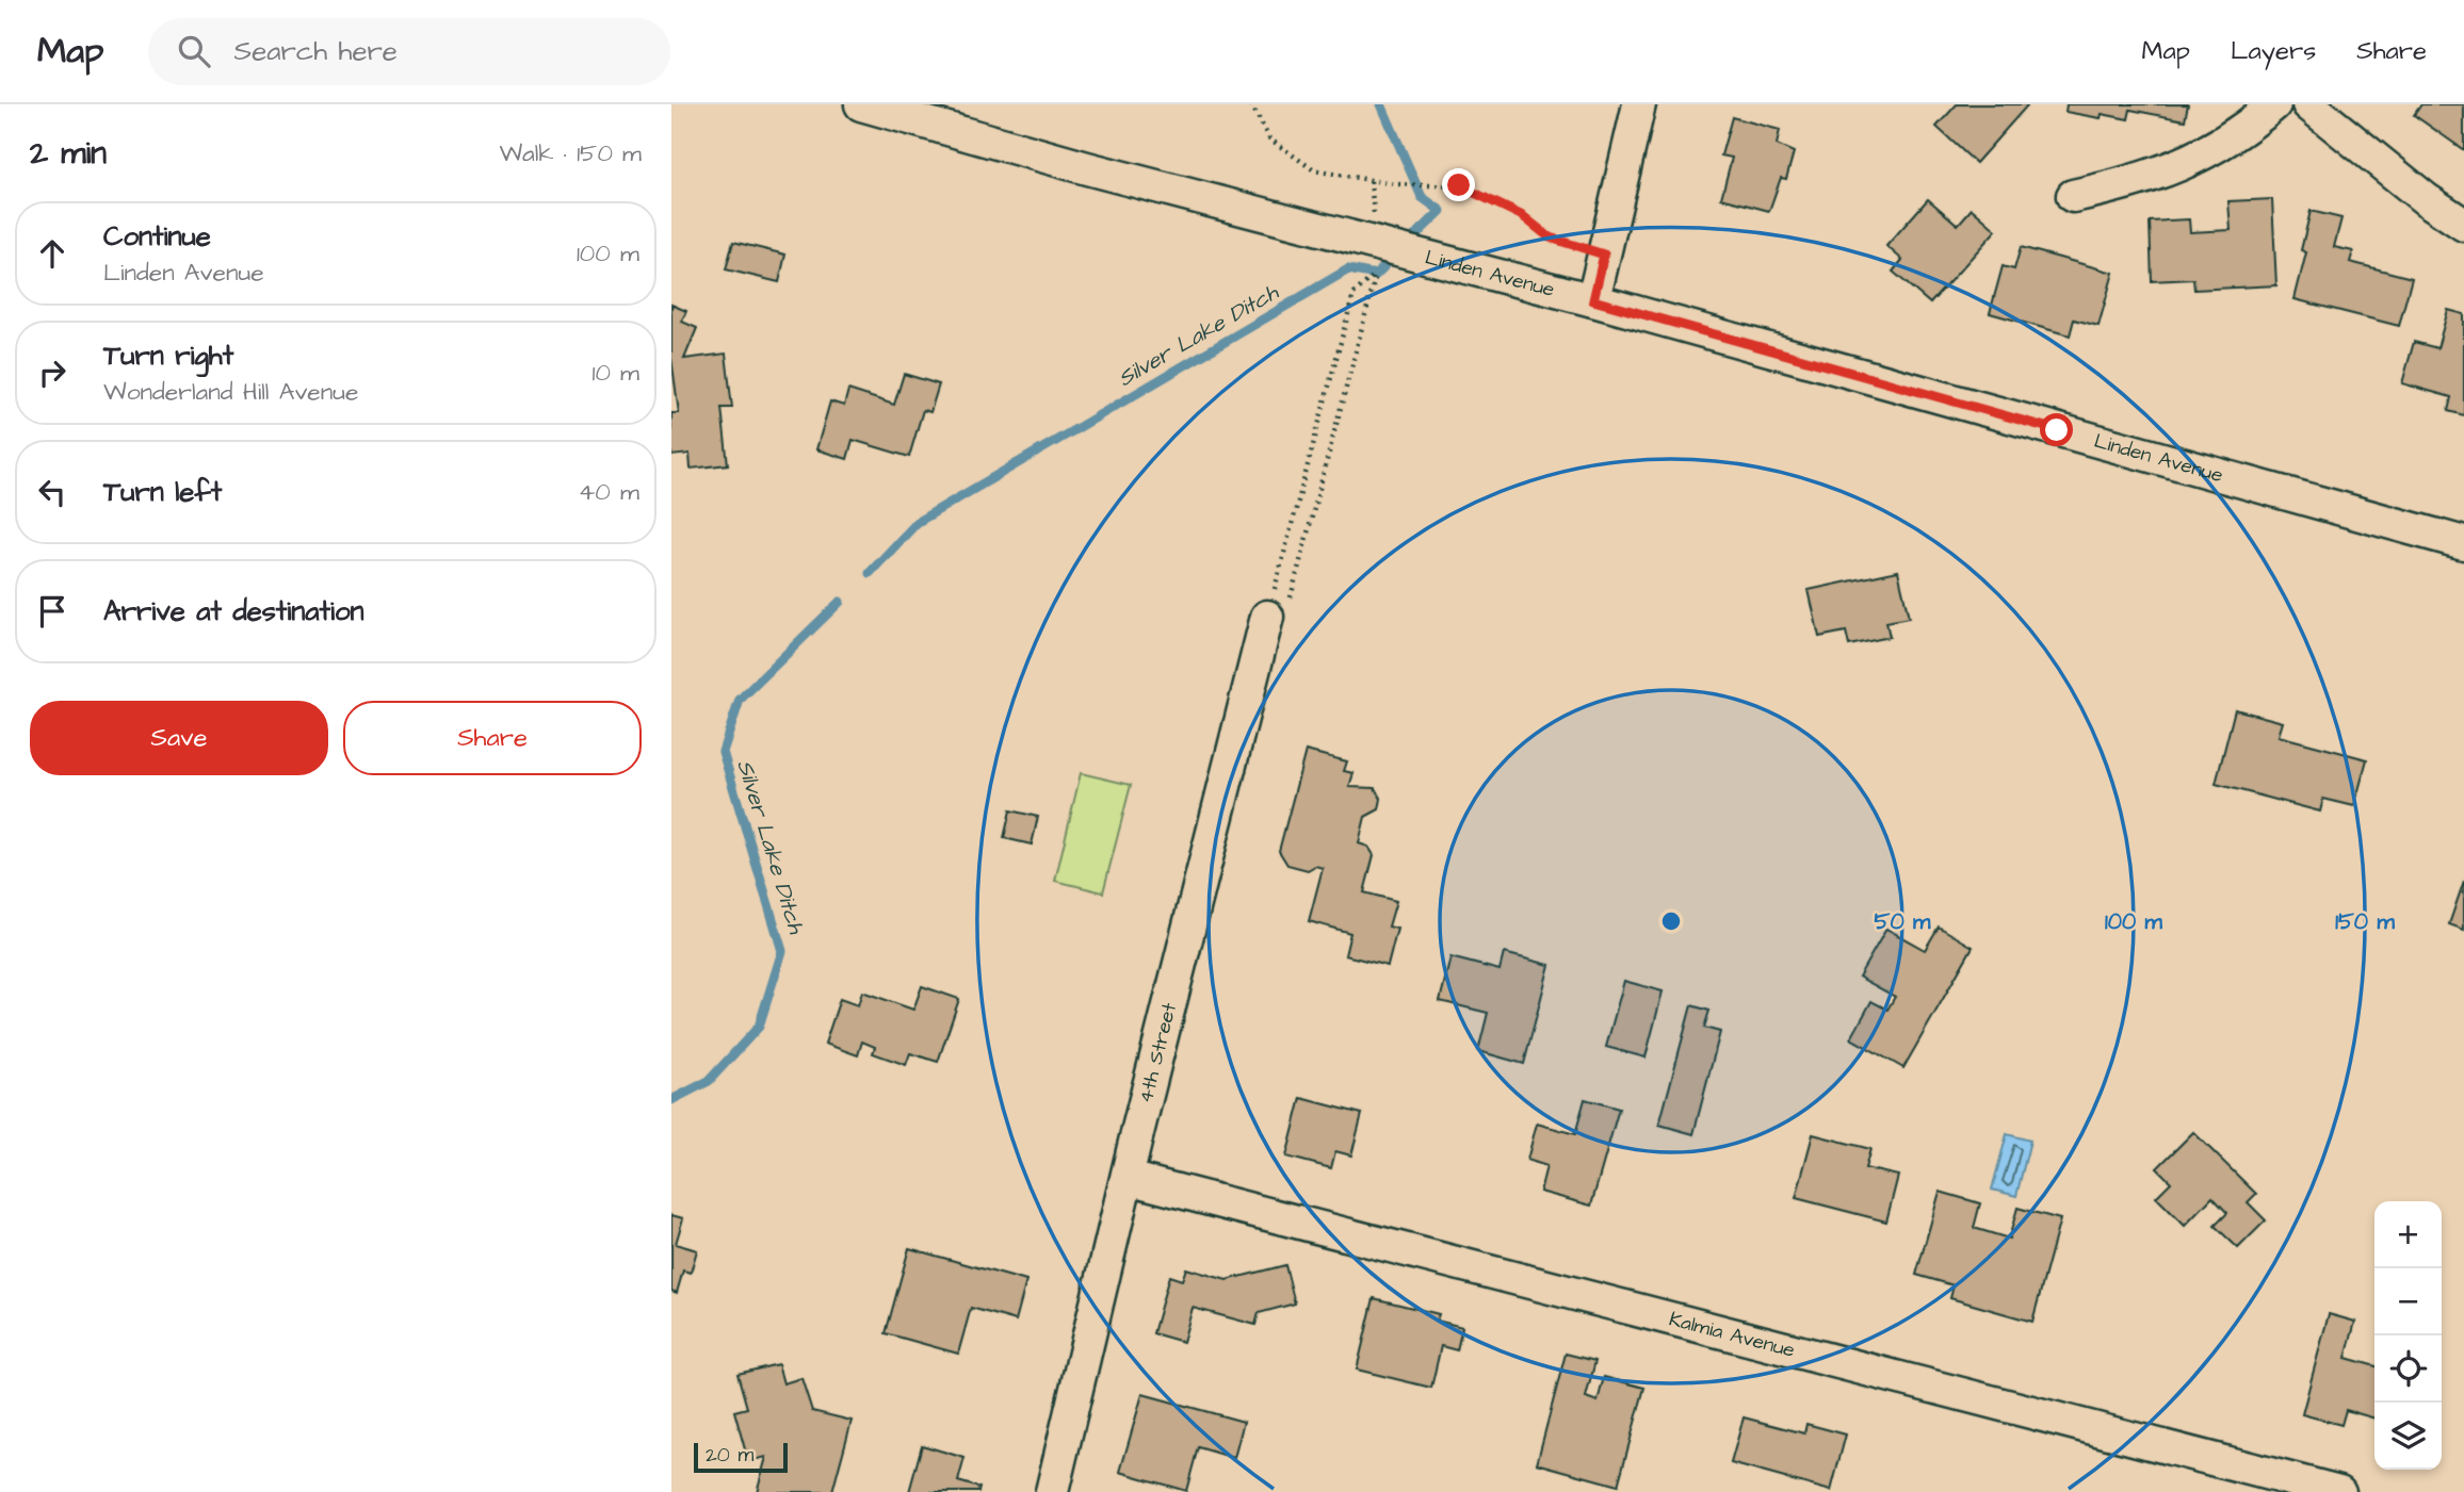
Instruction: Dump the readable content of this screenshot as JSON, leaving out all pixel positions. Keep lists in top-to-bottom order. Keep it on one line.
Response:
{"streets":{"street":["Linden Avenue","4th Street","Kalmia Avenue"]},"crossings":[["4th Street","Kalmia Avenue"]],"water":["Silver Lake Ditch"],"scale_bar":"20 m","page":{"header":"Map","search":"Search here","nav":["Map","Layers","Share"],"heading":["2 min","Walk · 150 m"],"list":[["Continue","Linden Avenue","100 m"],["Turn right","Wonderland Hill Avenue","10 m"],["Turn left","40 m"],"Arrive at destination"],"buttons":["Save","Share"],"map_buttons":["+","−"],"scale":"20 m"},"rings":["50 m","100 m","150 m"]}
